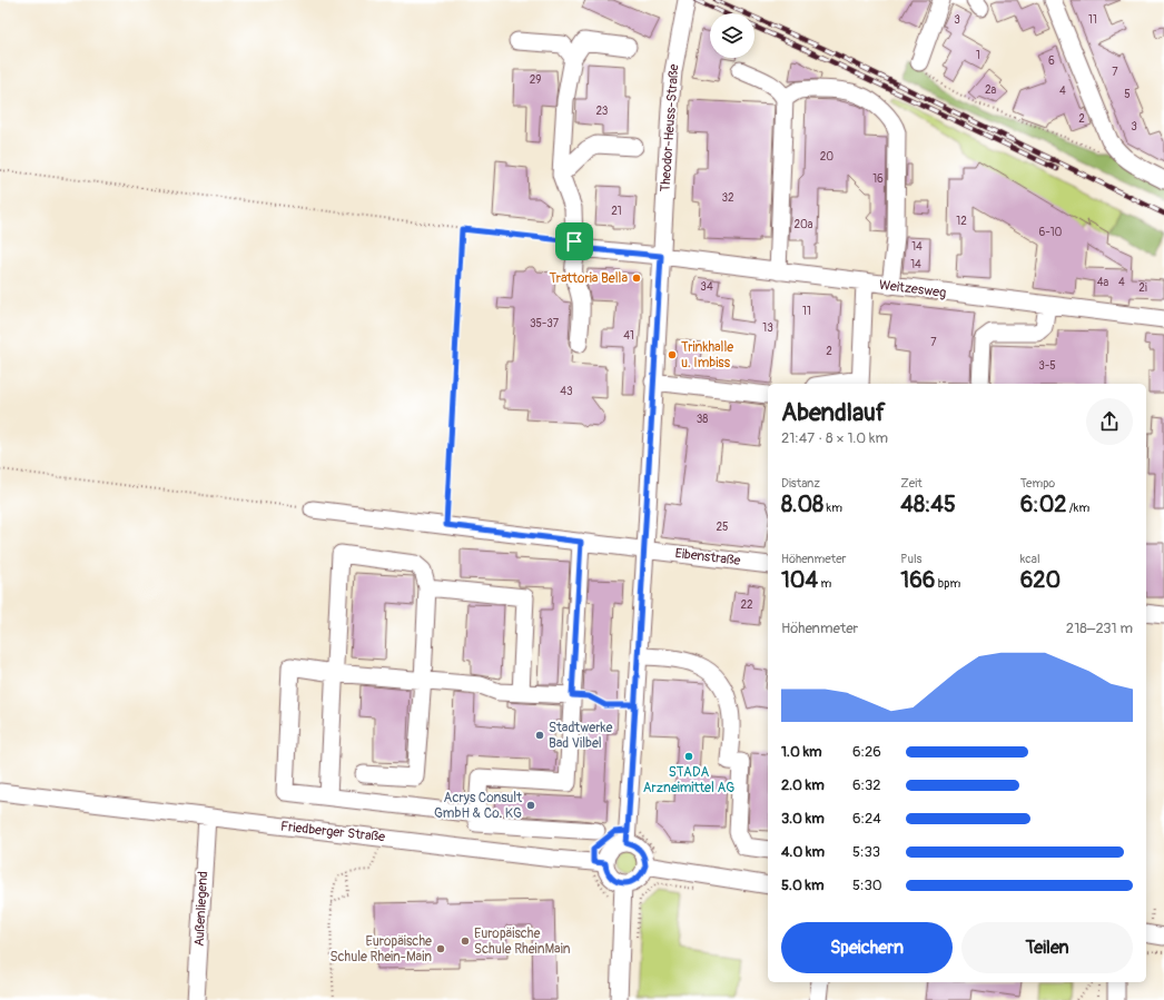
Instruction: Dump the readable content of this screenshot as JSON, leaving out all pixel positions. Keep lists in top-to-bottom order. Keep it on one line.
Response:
{"streets":{"street":["Theodor-Heuss-Straße","Weitzesweg","Eibenstraße","Friedberger Straße","Außenliegend"]},"crossings":[["Theodor-Heuss-Straße","Weitzesweg"],["Theodor-Heuss-Straße","Eibenstraße"],["Theodor-Heuss-Straße","Friedberger Straße"],["Friedberger Straße","Außenliegend"]],"places":["Trattoria Bella","Trinkhalle u. Imbiss","Stadtwerke Bad Vilbel","STADA Arzneimittel AG","Acrys Consult GmbH & Co. KG","Europäische Schule RheinMain","Europäische Schule Rhein-Main"],"house_numbers":["3","11","1","6","7","29","2a","4","5","23","2","3","20","16","32","21","12","20a","6-10","14","14","4a","4","34","2i","11","35-37","13","41","7","2","3-5","43","38","25","22"],"page":{"heading":["Abendlauf","21:47 · 8 × 1.0 km"],"stats":[["Distanz","8.08 km"],["Zeit","48:45"],["Tempo","6:02 /km"],["Höhenmeter","104 m"],["Puls","166 bpm"],["kcal","620"]],"chart":["Höhenmeter","218–231 m"],"list":[{"name":"1.0 km","note":"6:26"},{"name":"2.0 km","note":"6:32"},{"name":"3.0 km","note":"6:24"},{"name":"4.0 km","note":"5:33"},{"name":"5.0 km","note":"5:30"}],"buttons":["Speichern","Teilen"]}}
